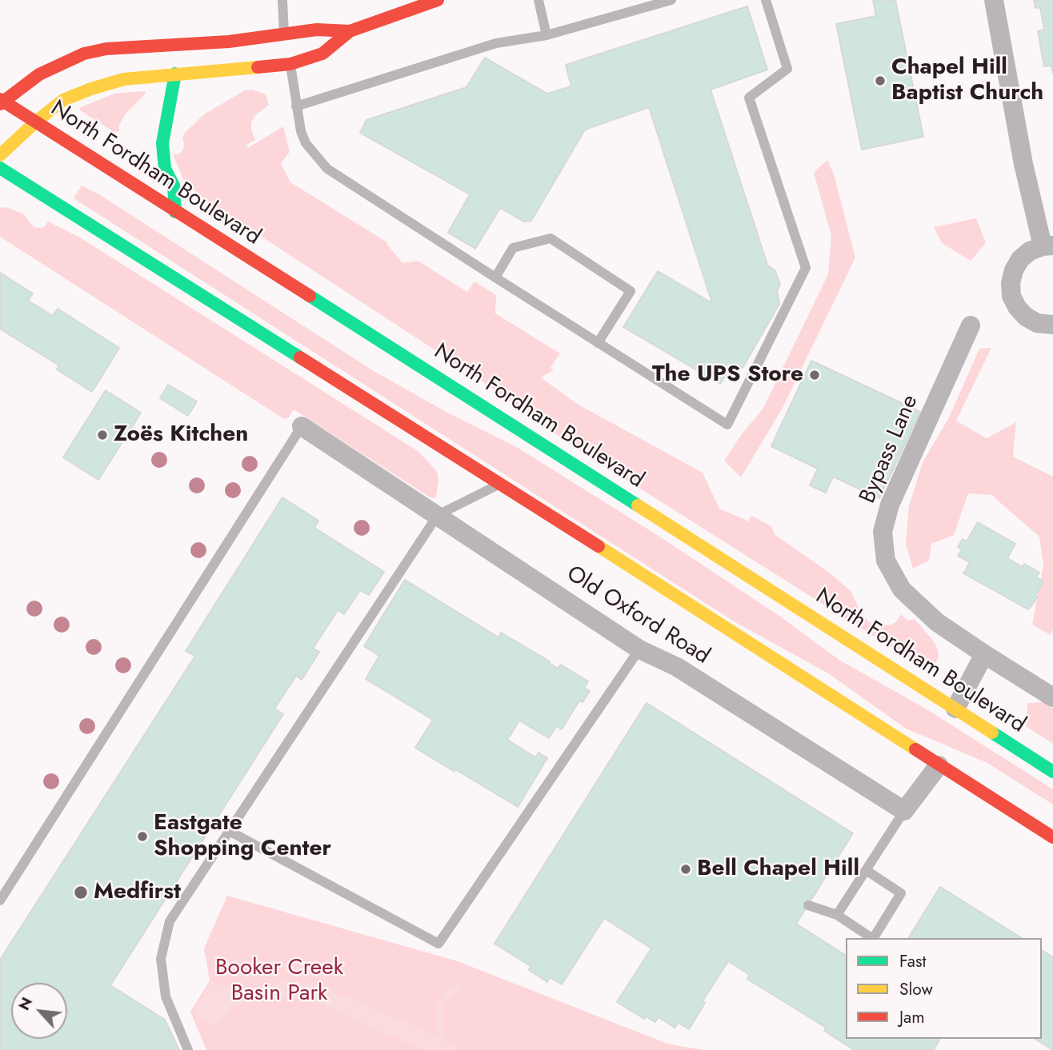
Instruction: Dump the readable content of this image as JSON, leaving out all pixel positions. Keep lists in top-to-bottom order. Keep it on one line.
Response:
{"streets":{"main road":["North Fordham Boulevard"],"street":["Bypass Lane","Old Oxford Road"]},"parks":["Booker Creek Basin Park"],"places":["Chapel Hill Baptist Church","The UPS Store","Zoës Kitchen","Eastgate Shopping Center","Bell Chapel Hill","Medfirst"],"legend":["Fast","Slow","Jam"],"north":"top left"}
